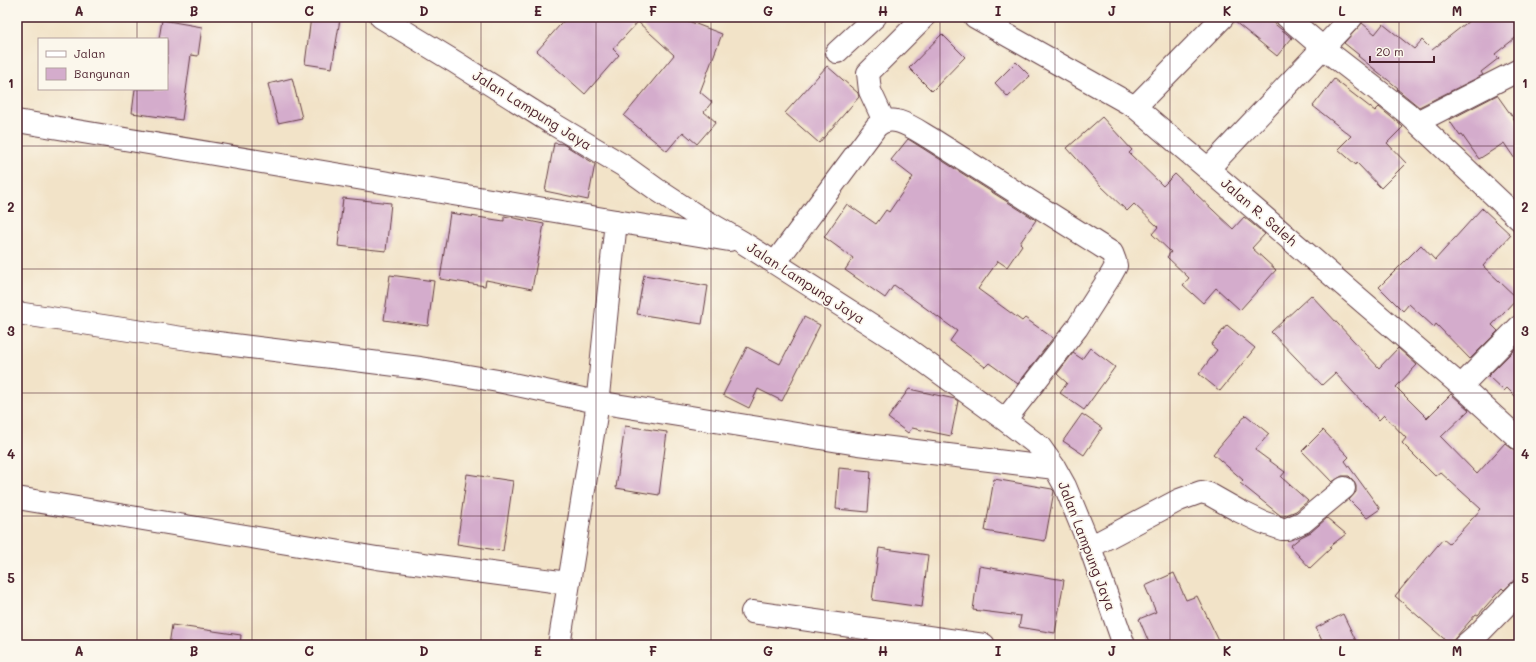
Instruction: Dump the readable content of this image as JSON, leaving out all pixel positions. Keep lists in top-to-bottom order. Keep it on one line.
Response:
{"streets":{"street":["Jalan Lampung Jaya","Jalan R. Saleh"]},"legend":["Jalan","Bangunan"],"scale_bar":"20 m","grid":{"columns":["A","B","C","D","E","F","G","H","I","J","K","L","M"],"rows":["1","2","3","4","5"]}}
